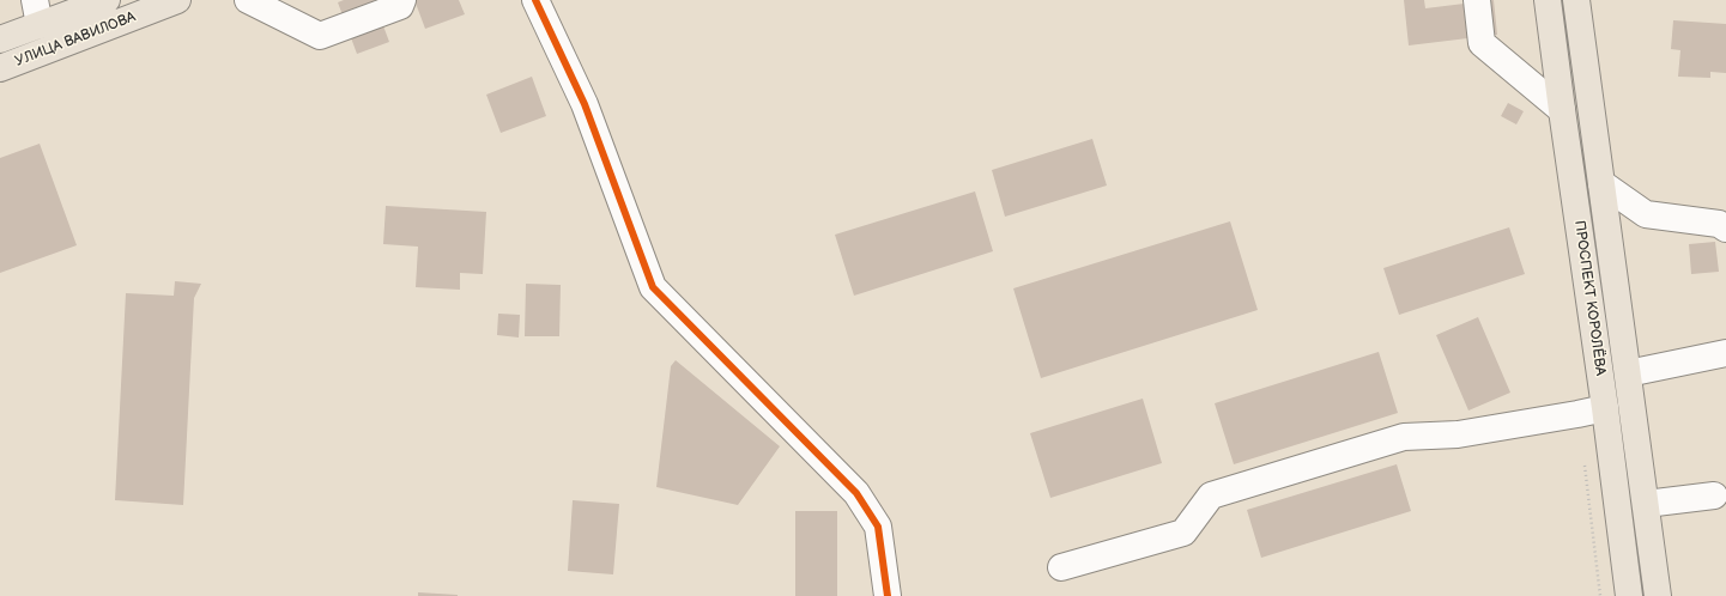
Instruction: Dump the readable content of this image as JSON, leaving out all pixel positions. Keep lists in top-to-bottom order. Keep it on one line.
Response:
{"streets":{"main road":["УЛИЦА ВАВИЛОВА","ПРОСПЕКТ КОРОЛЁВА"]}}
